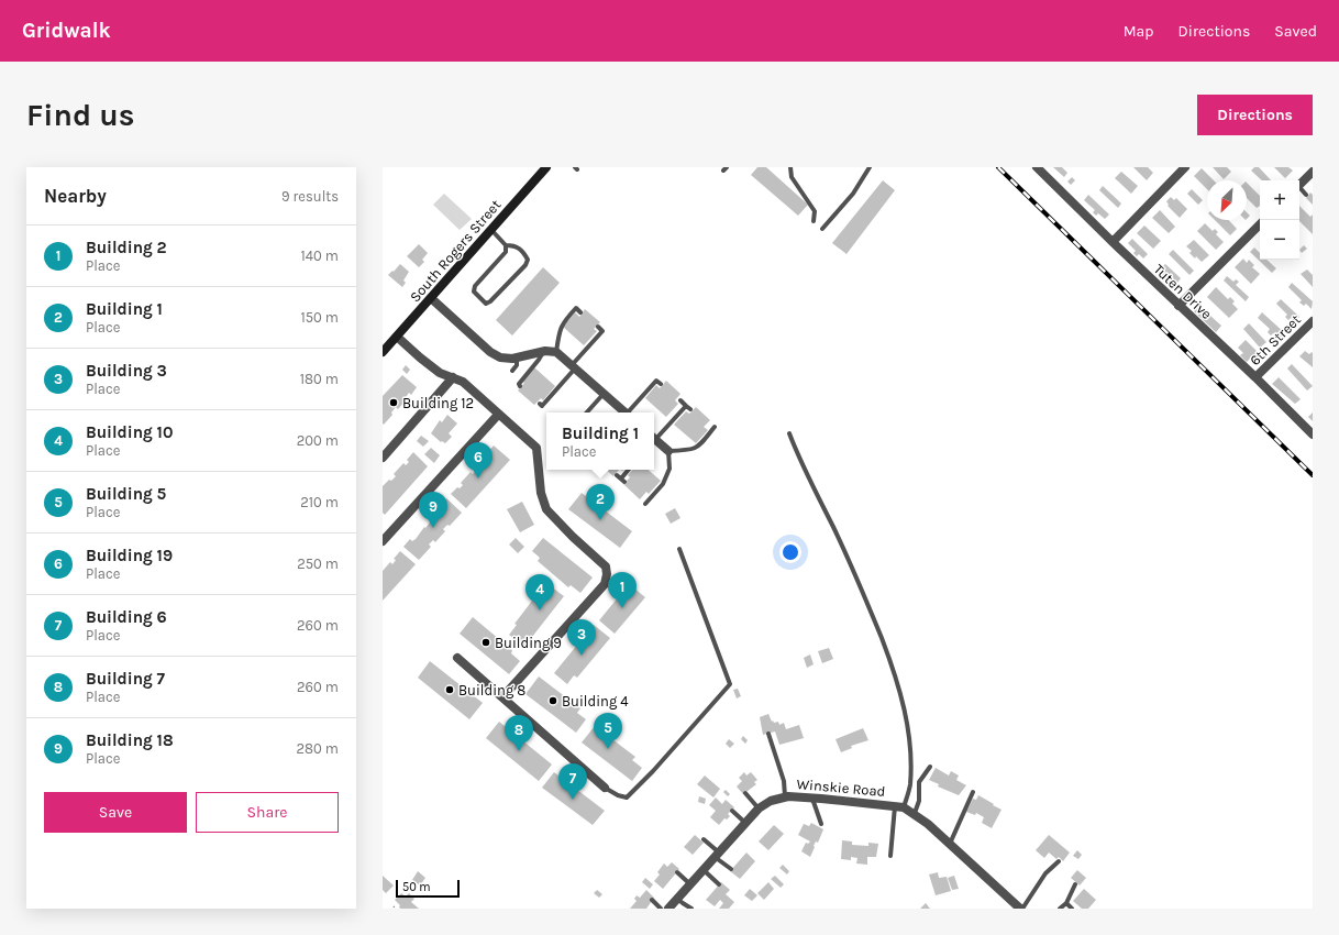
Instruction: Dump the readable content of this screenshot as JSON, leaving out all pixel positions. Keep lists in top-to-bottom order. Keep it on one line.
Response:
{"streets":{"street":["South Rogers Street","Tuten Drive","6th Street","Winskie Road"]},"crossings":[["Tuten Drive","6th Street"]],"places":["Building 12","Building 9","Building 8","Building 4"],"scale_bar":"50 m","north":"bottom left","page":{"header":"Gridwalk","nav":["Map","Directions","Saved"],"buttons":["Directions",["Save","Share"]],"title":"Find us","heading":["Nearby","9 results"],"map_buttons":["+","−"],"list":[{"mark":"1","name":"Building 2","note":"Place","value":"140 m"},{"mark":"2","name":"Building 1","note":"Place","value":"150 m"},{"mark":"3","name":"Building 3","note":"Place","value":"180 m"},{"mark":"4","name":"Building 10","note":"Place","value":"200 m"},{"mark":"5","name":"Building 5","note":"Place","value":"210 m"},{"mark":"6","name":"Building 19","note":"Place","value":"250 m"},{"mark":"7","name":"Building 6","note":"Place","value":"260 m"},{"mark":"8","name":"Building 7","note":"Place","value":"260 m"},{"mark":"9","name":"Building 18","note":"Place","value":"280 m"}],"popup":["Building 1","Place"],"pins":["6","2","9","1","4","3","5","8","7"],"scale":"50 m"}}
